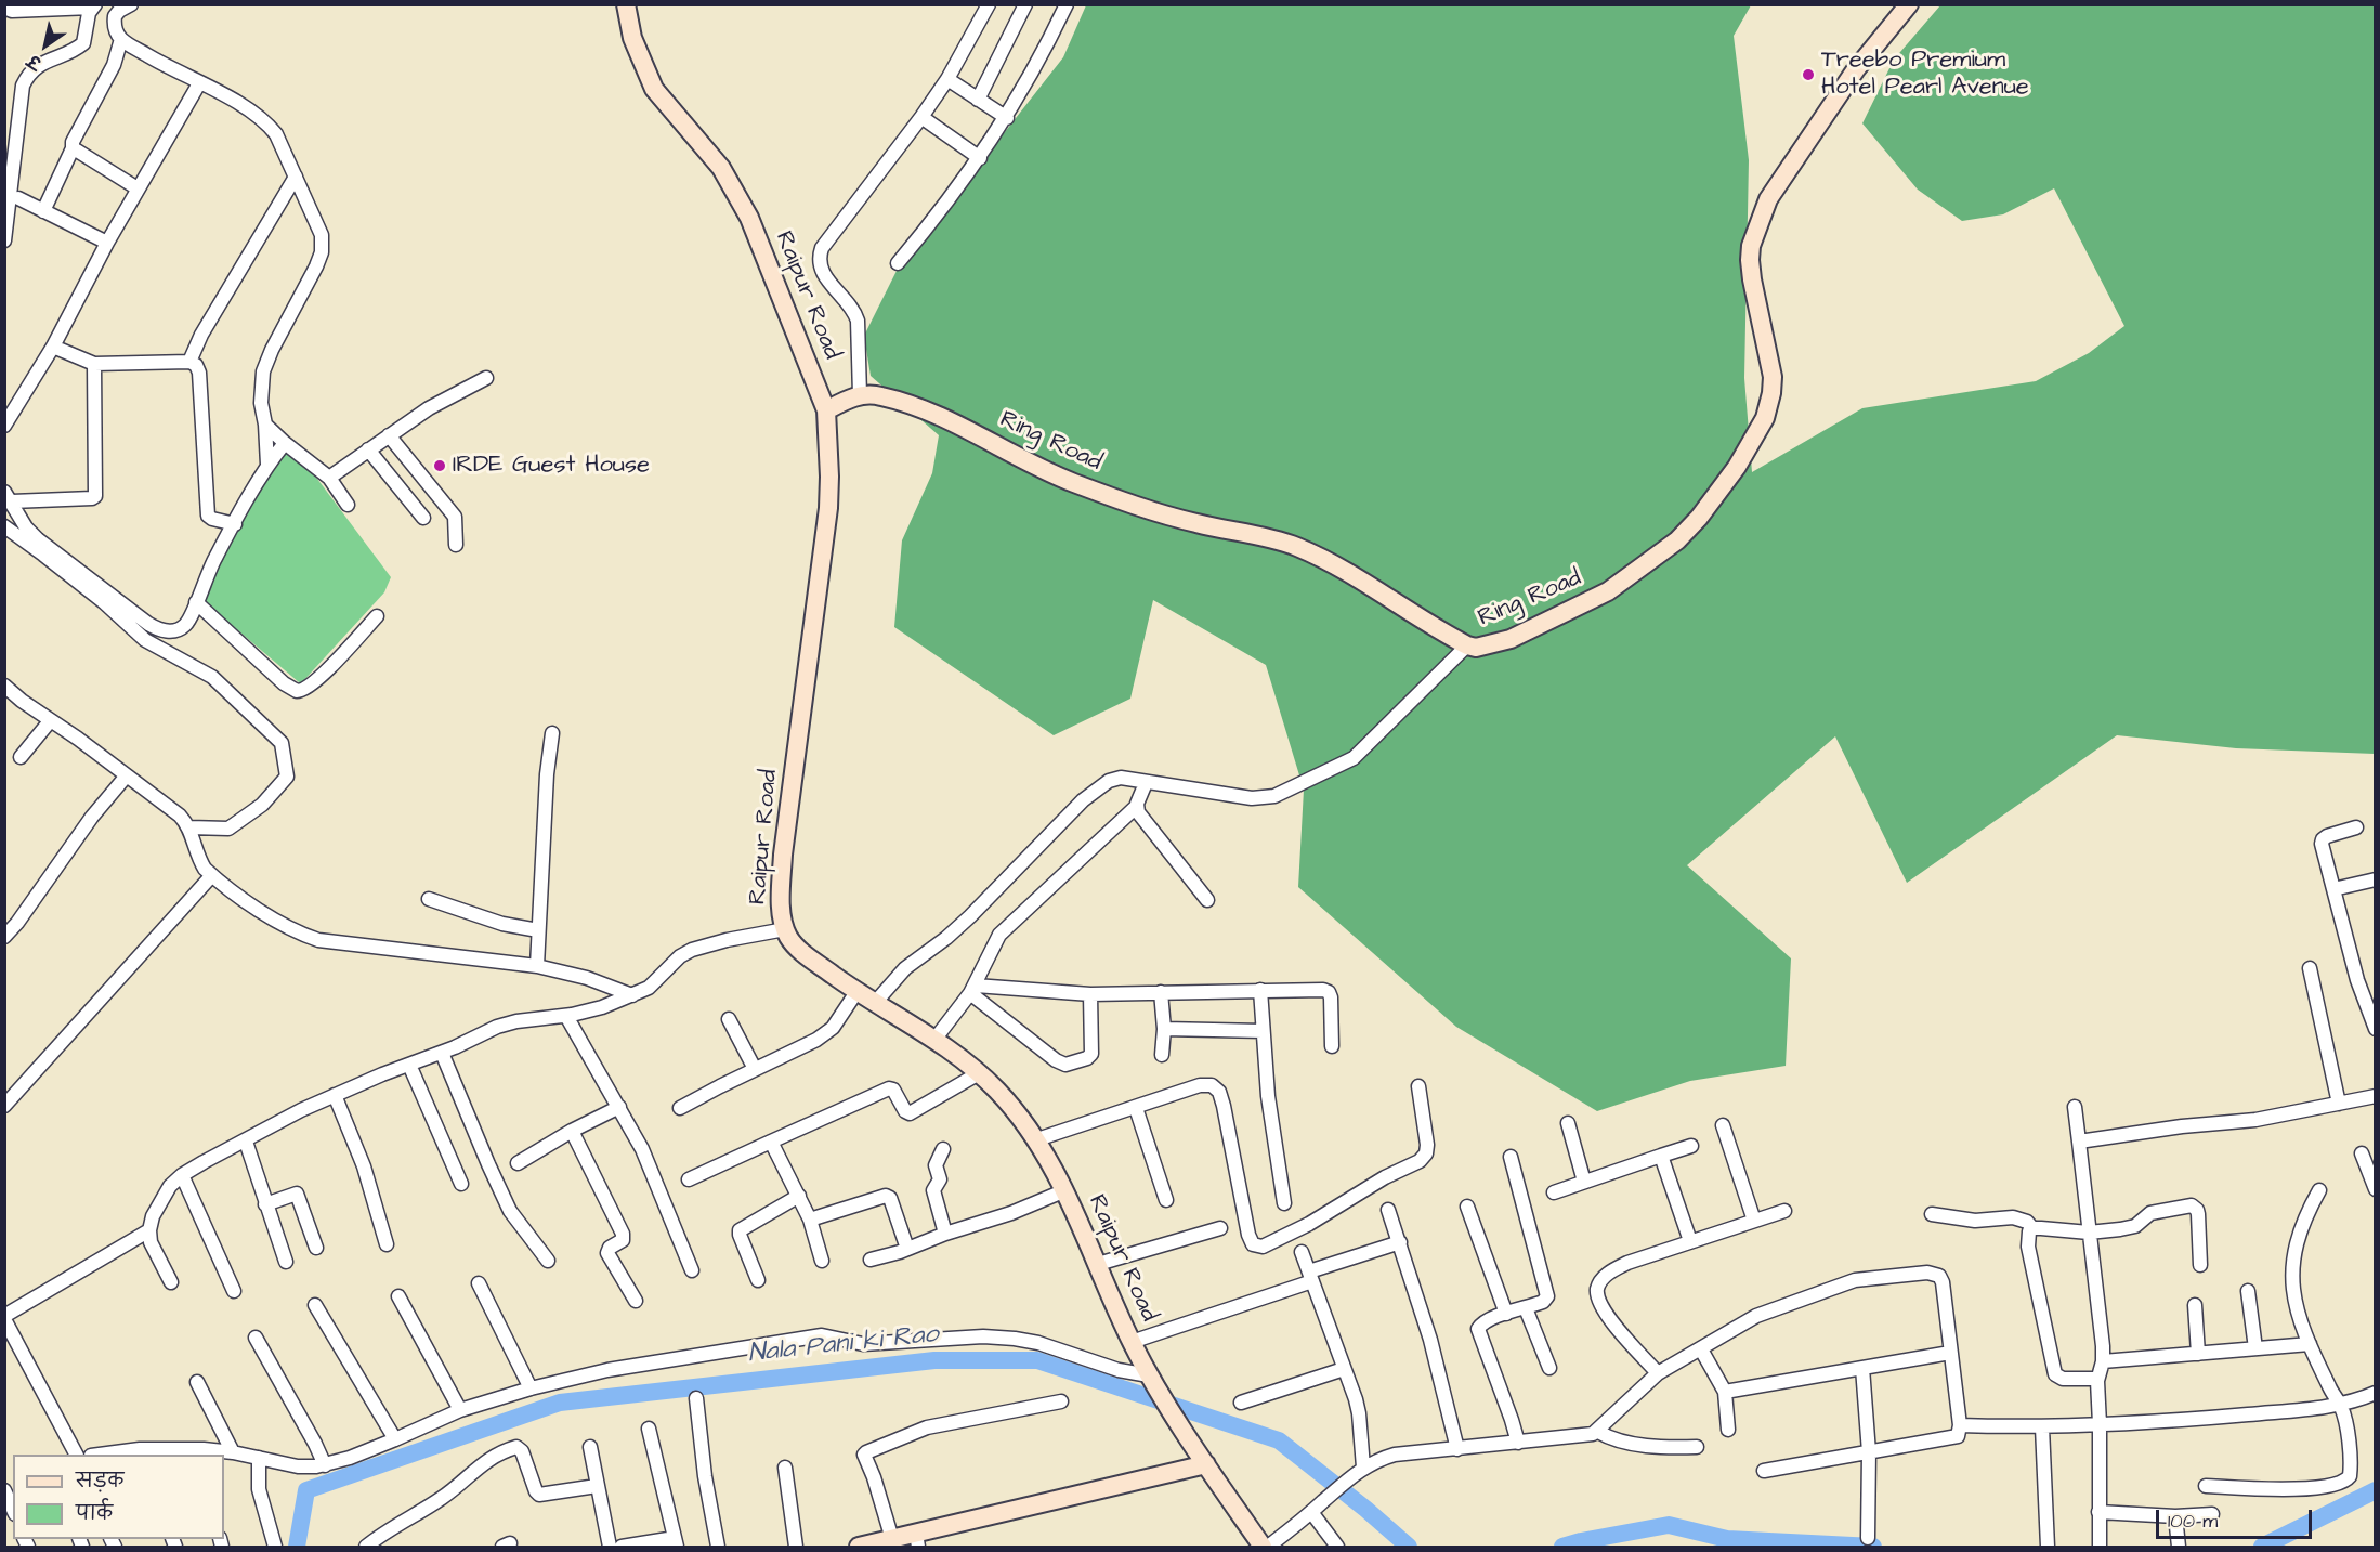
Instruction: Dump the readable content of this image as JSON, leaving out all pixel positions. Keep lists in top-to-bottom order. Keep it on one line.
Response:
{"streets":{"street":["Raipur Road","Ring Road"]},"crossings":[["Raipur Road","Ring Road"]],"water":["Nala Pani ki Rao"],"places":["Treebo Premium Hotel Pearl Avenue","IRDE Guest House"],"legend":["सड़क","पार्क"],"scale_bar":"100 m","north":"bottom left"}
